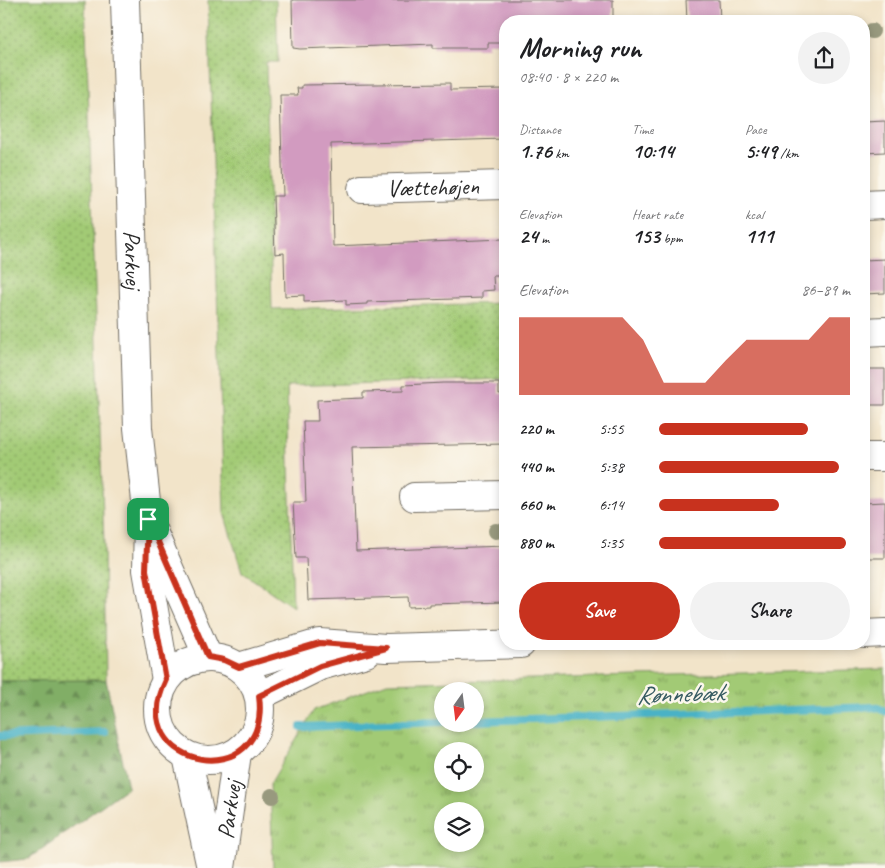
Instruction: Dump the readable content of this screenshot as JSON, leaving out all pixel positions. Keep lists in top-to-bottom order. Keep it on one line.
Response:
{"streets":{"street":["Vættehøjen","Parkvej"]},"water":["Rønnebæk"],"north":"bottom","page":{"heading":["Morning run","08:40 · 8 × 220 m"],"stats":[["Distance","1.76 km"],["Time","10:14"],["Pace","5:49 /km"],["Elevation","24 m"],["Heart rate","153 bpm"],["kcal","111"]],"chart":["Elevation","86–89 m"],"list":[{"name":"220 m","note":"5:55"},{"name":"440 m","note":"5:38"},{"name":"660 m","note":"6:14"},{"name":"880 m","note":"5:35"}],"buttons":["Save","Share"]}}
